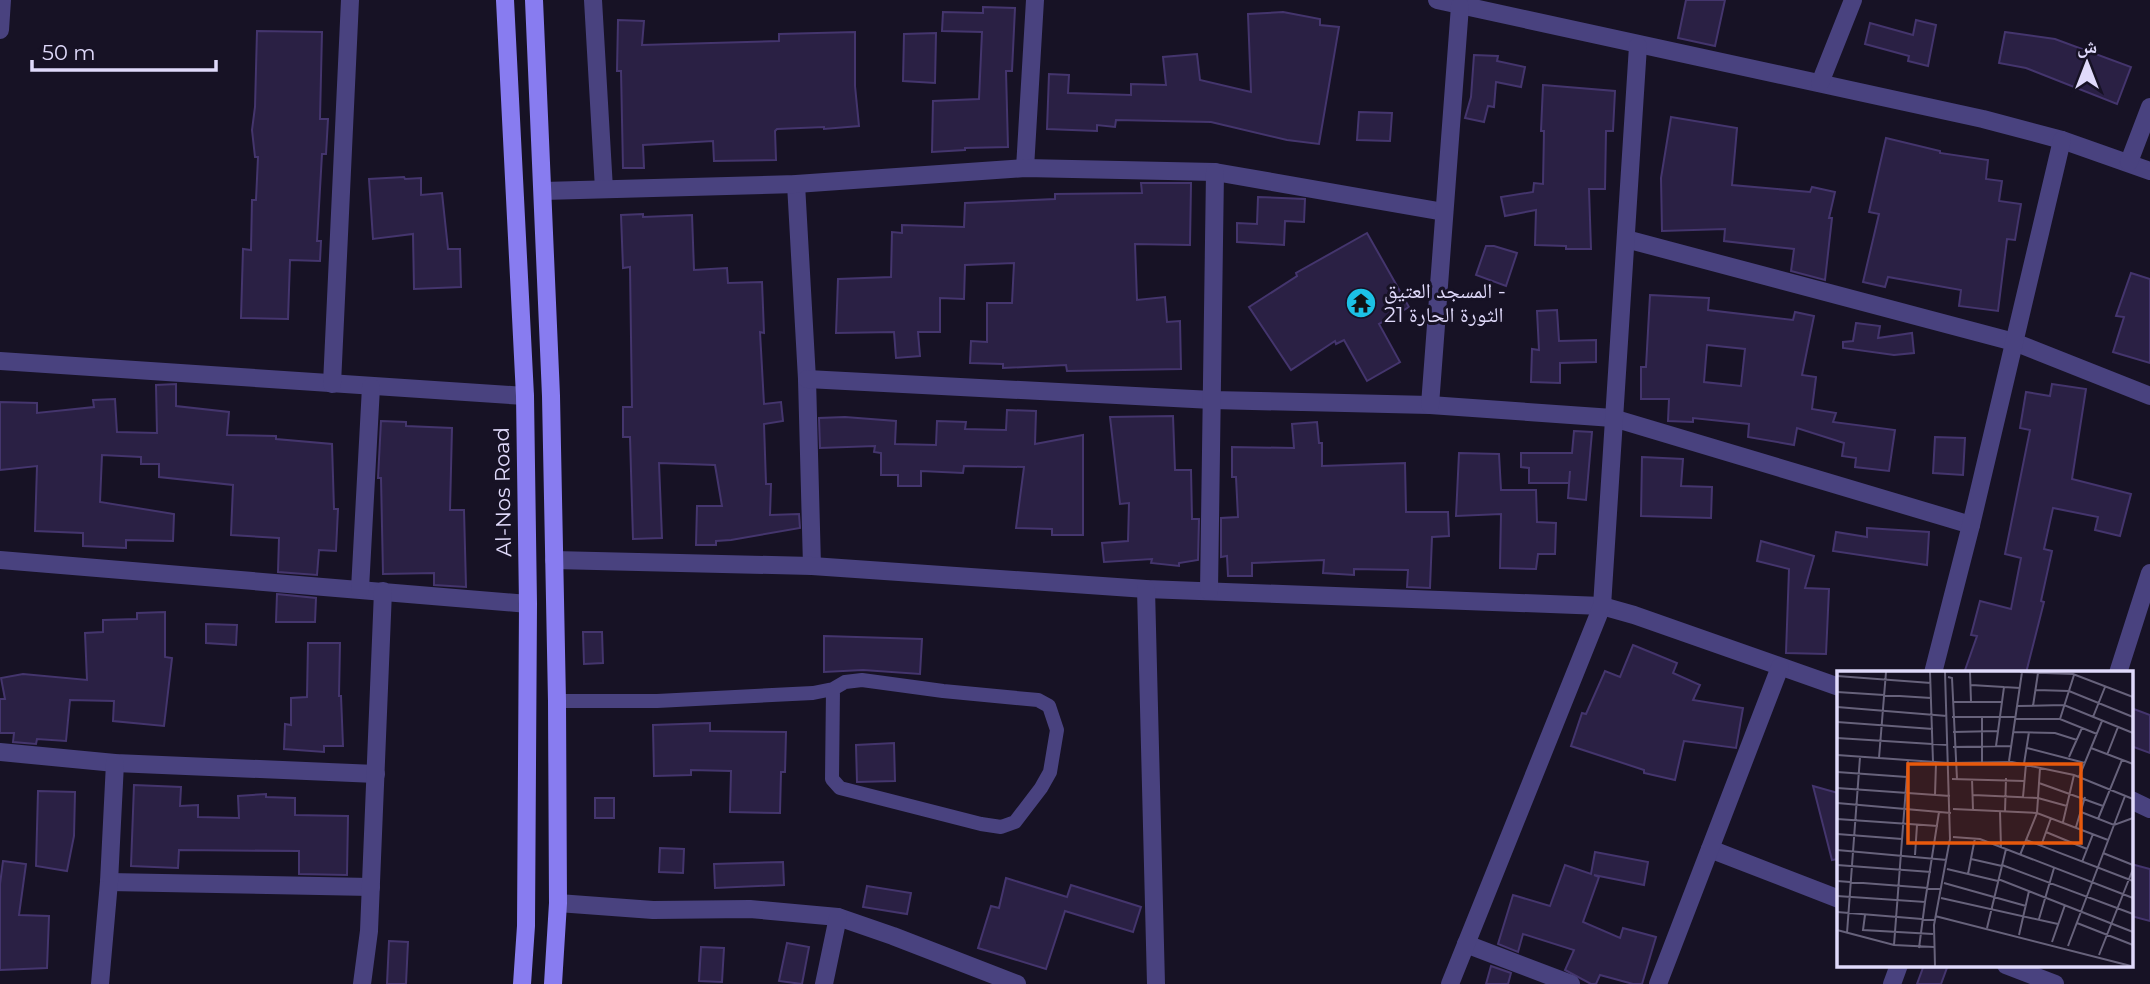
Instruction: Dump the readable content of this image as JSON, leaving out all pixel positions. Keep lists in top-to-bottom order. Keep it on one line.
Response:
{"streets":{"main road":["Al-Nos Road"]},"places":{"temple":["المسجد العتيق - الثورة الحارة 21"]},"scale_bar":"50 m","north":"top"}
